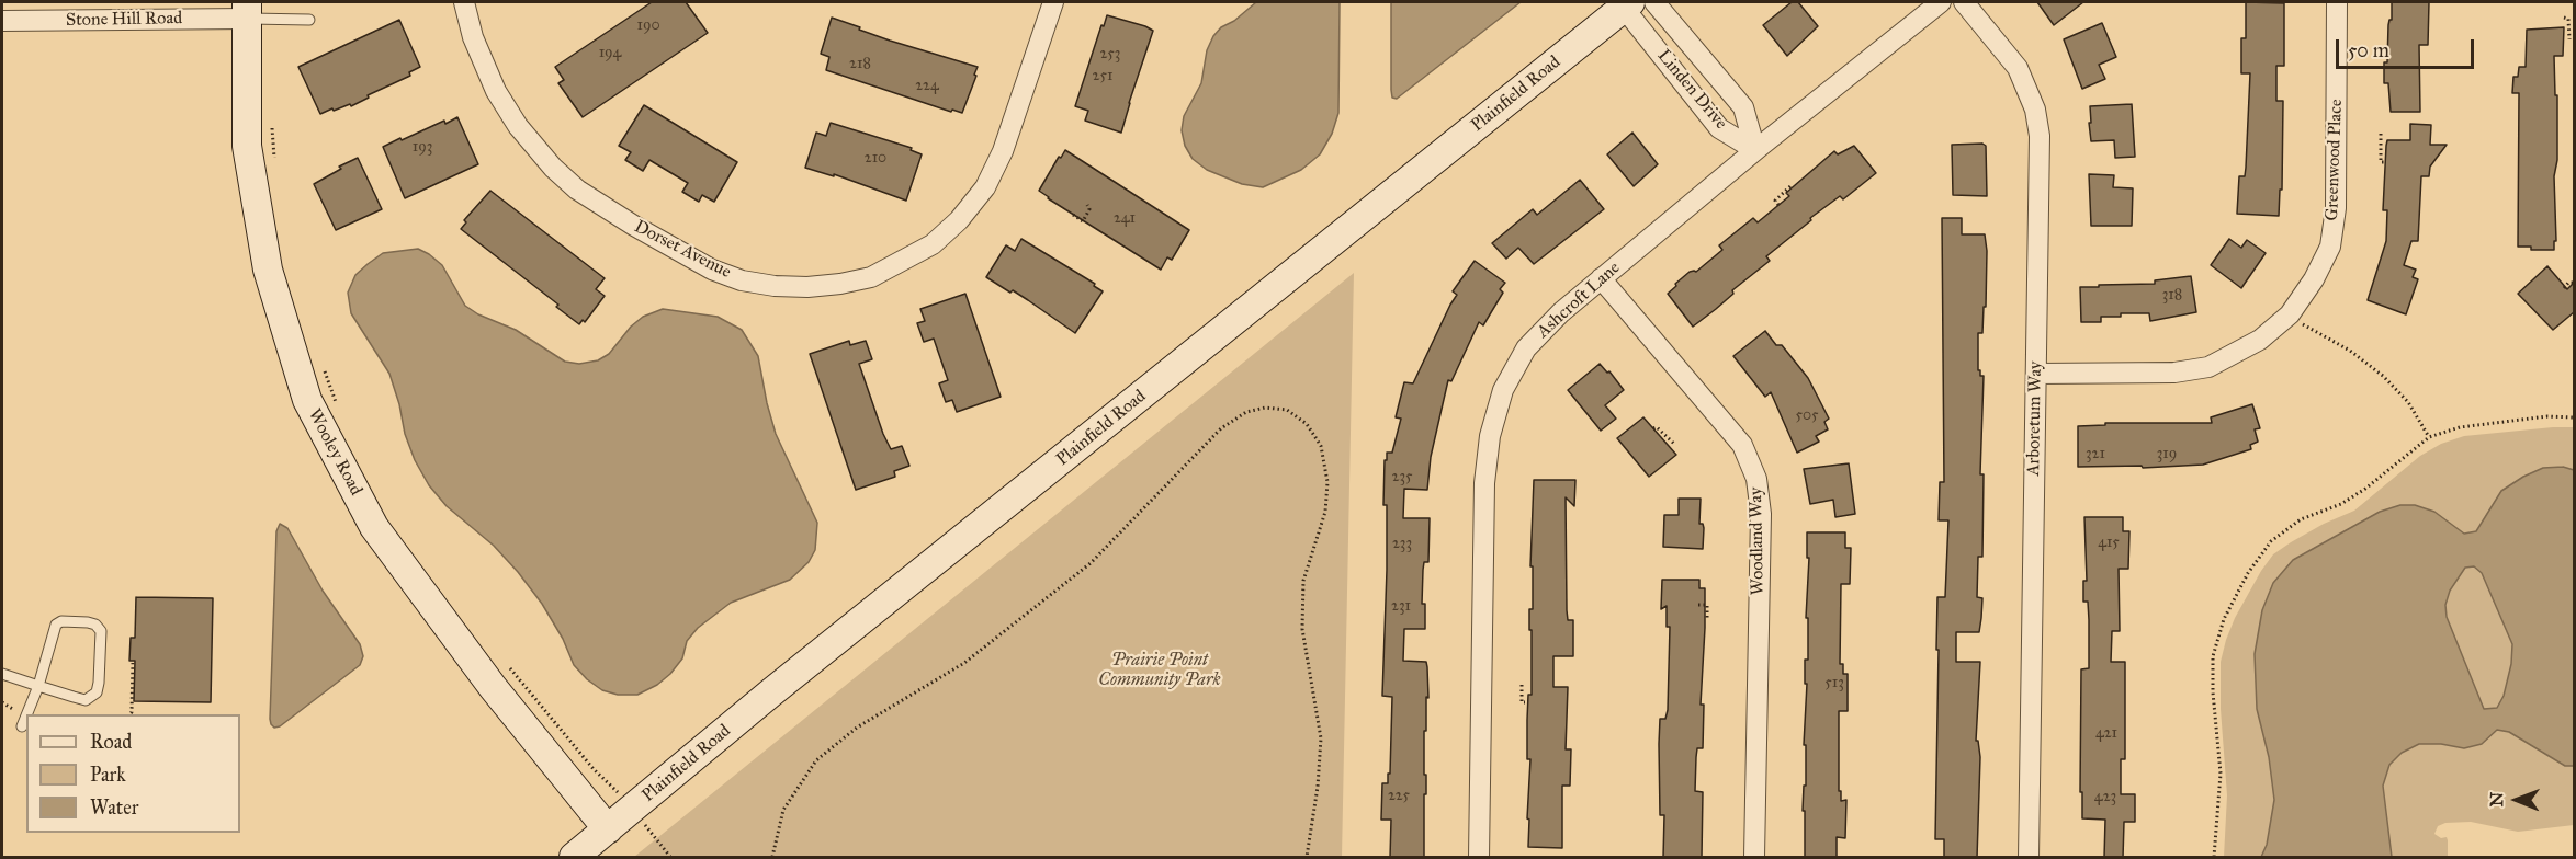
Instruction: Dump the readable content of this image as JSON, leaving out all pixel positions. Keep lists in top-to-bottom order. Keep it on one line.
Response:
{"streets":{"main road":["Plainfield Road","Wooley Road"],"street":["Stone Hill Road","Linden Drive","Greenwood Place","Dorset Avenue","Ashcroft Lane","Arboretum Way","Woodland Way"]},"crossings":[["Stone Hill Road","Wooley Road"],["Linden Drive","Plainfield Road"],["Linden Drive","Ashcroft Lane"],["Plainfield Road","Wooley Road"],["Greenwood Place","Arboretum Way"],["Ashcroft Lane","Woodland Way"]],"parks":["Prairie Point Community Park"],"house_numbers":["190","194","253","218","251","224","193","210","241","318","505","321","319","235","415","233","231","513","421","225","423"],"legend":["Road","Park","Water"],"scale_bar":"50 m","north":"left"}
